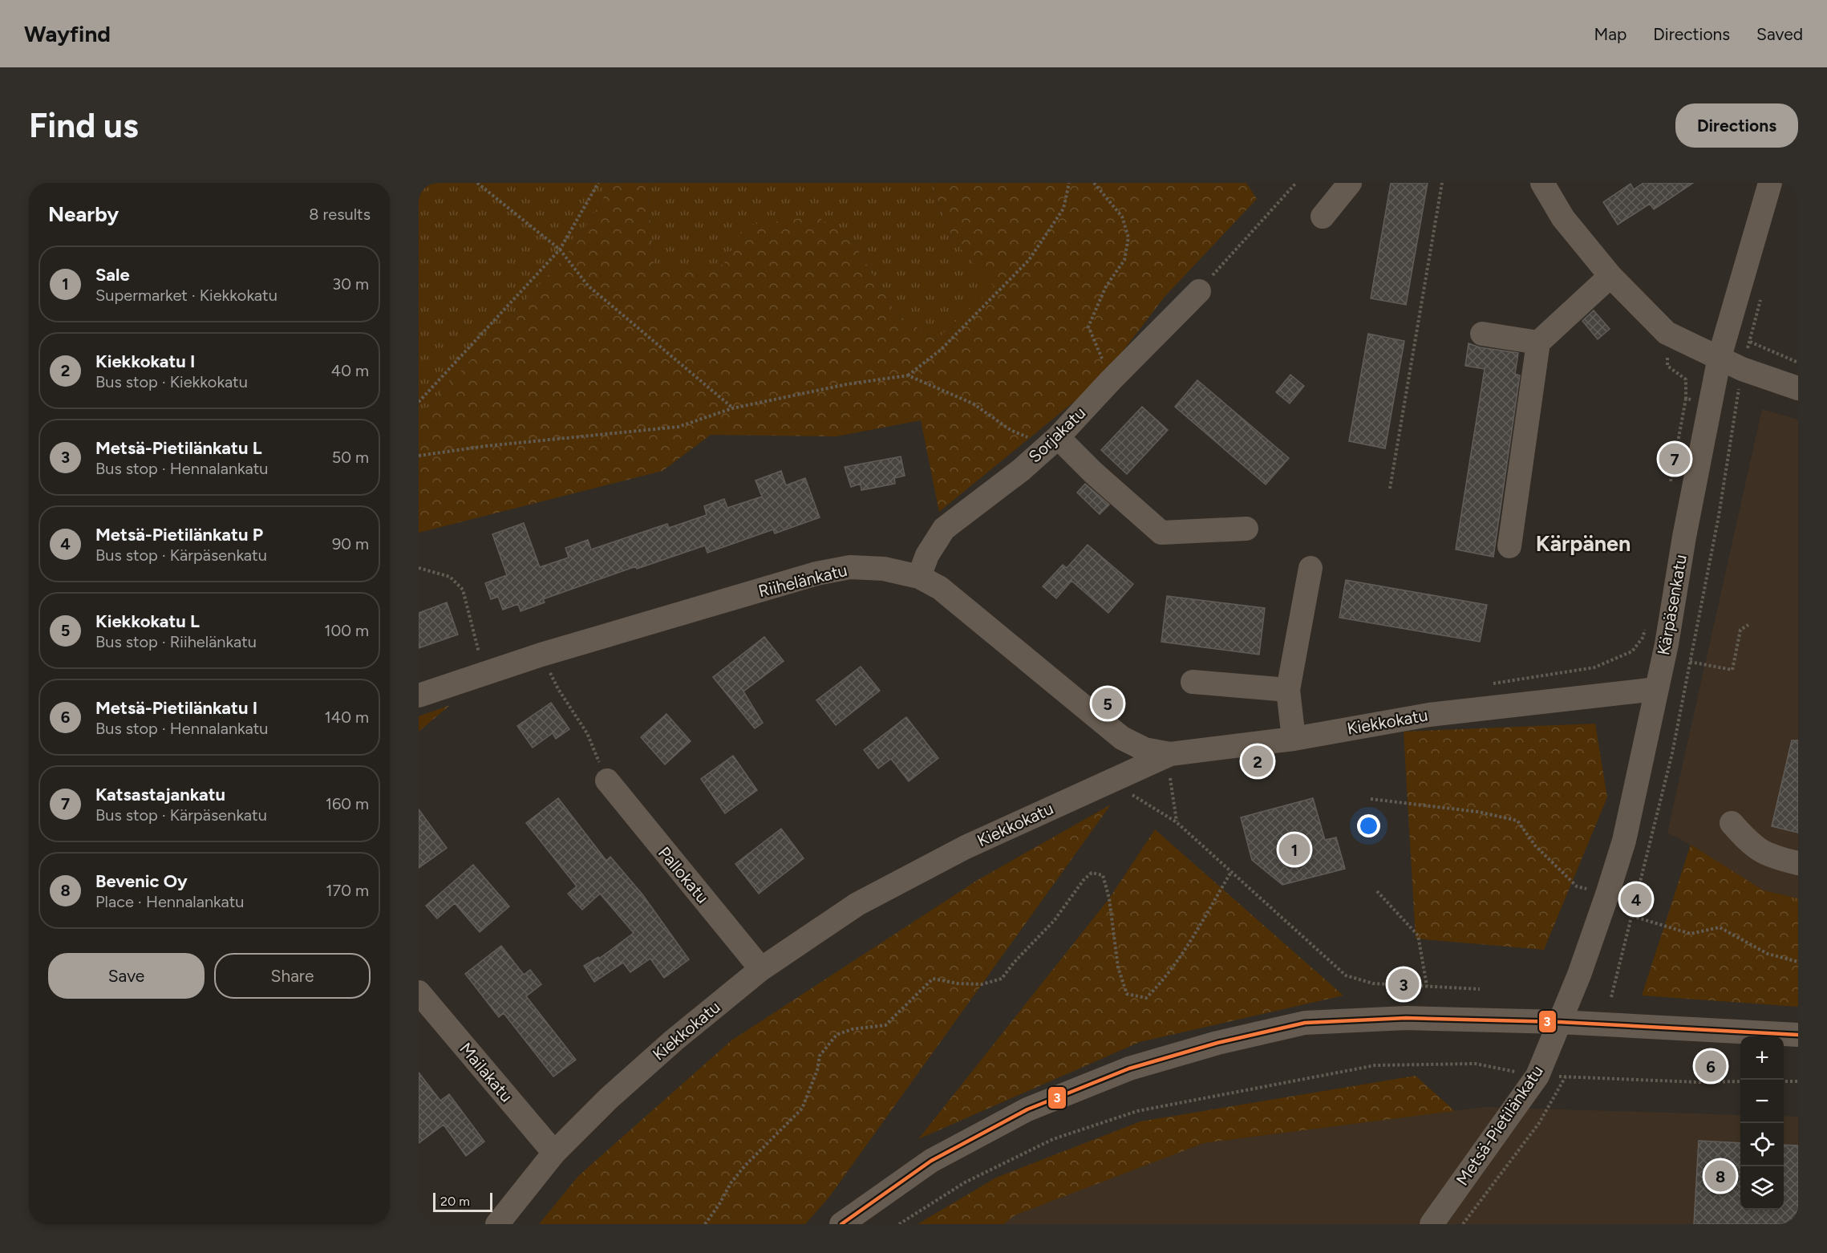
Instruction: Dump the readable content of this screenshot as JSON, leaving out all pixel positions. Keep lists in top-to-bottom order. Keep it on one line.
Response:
{"streets":{"street":["Sorjakatu","Riihelänkatu","Kärpäsenkatu","Kiekkokatu","Pallokatu","Mailakatu","Metsä-Pietilänkatu"]},"crossings":[["Sorjakatu","Riihelänkatu"],["Riihelänkatu","Kiekkokatu"],["Kärpäsenkatu","Kiekkokatu"],["Kärpäsenkatu","Metsä-Pietilänkatu"],["Kiekkokatu","Pallokatu"],["Kiekkokatu","Mailakatu"]],"districts":["Kärpänen"],"lines":["transit line 3"],"scale_bar":"20 m","page":{"header":"Wayfind","nav":["Map","Directions","Saved"],"buttons":["Directions",["Save","Share"]],"title":"Find us","heading":["Nearby","8 results"],"list":[{"mark":"1","name":"Sale","note":"Supermarket · Kiekkokatu","value":"30 m"},{"mark":"2","name":"Kiekkokatu I","note":"Bus stop · Kiekkokatu","value":"40 m"},{"mark":"3","name":"Metsä-Pietilänkatu L","note":"Bus stop · Hennalankatu","value":"50 m"},{"mark":"4","name":"Metsä-Pietilänkatu P","note":"Bus stop · Kärpäsenkatu","value":"90 m"},{"mark":"5","name":"Kiekkokatu L","note":"Bus stop · Riihelänkatu","value":"100 m"},{"mark":"6","name":"Metsä-Pietilänkatu I","note":"Bus stop · Hennalankatu","value":"140 m"},{"mark":"7","name":"Katsastajankatu","note":"Bus stop · Kärpäsenkatu","value":"160 m"},{"mark":"8","name":"Bevenic Oy","note":"Place · Hennalankatu","value":"170 m"}],"pins":["7","5","2","1","4","3","6","8"],"map_buttons":["+","−"],"scale":"20 m"}}
